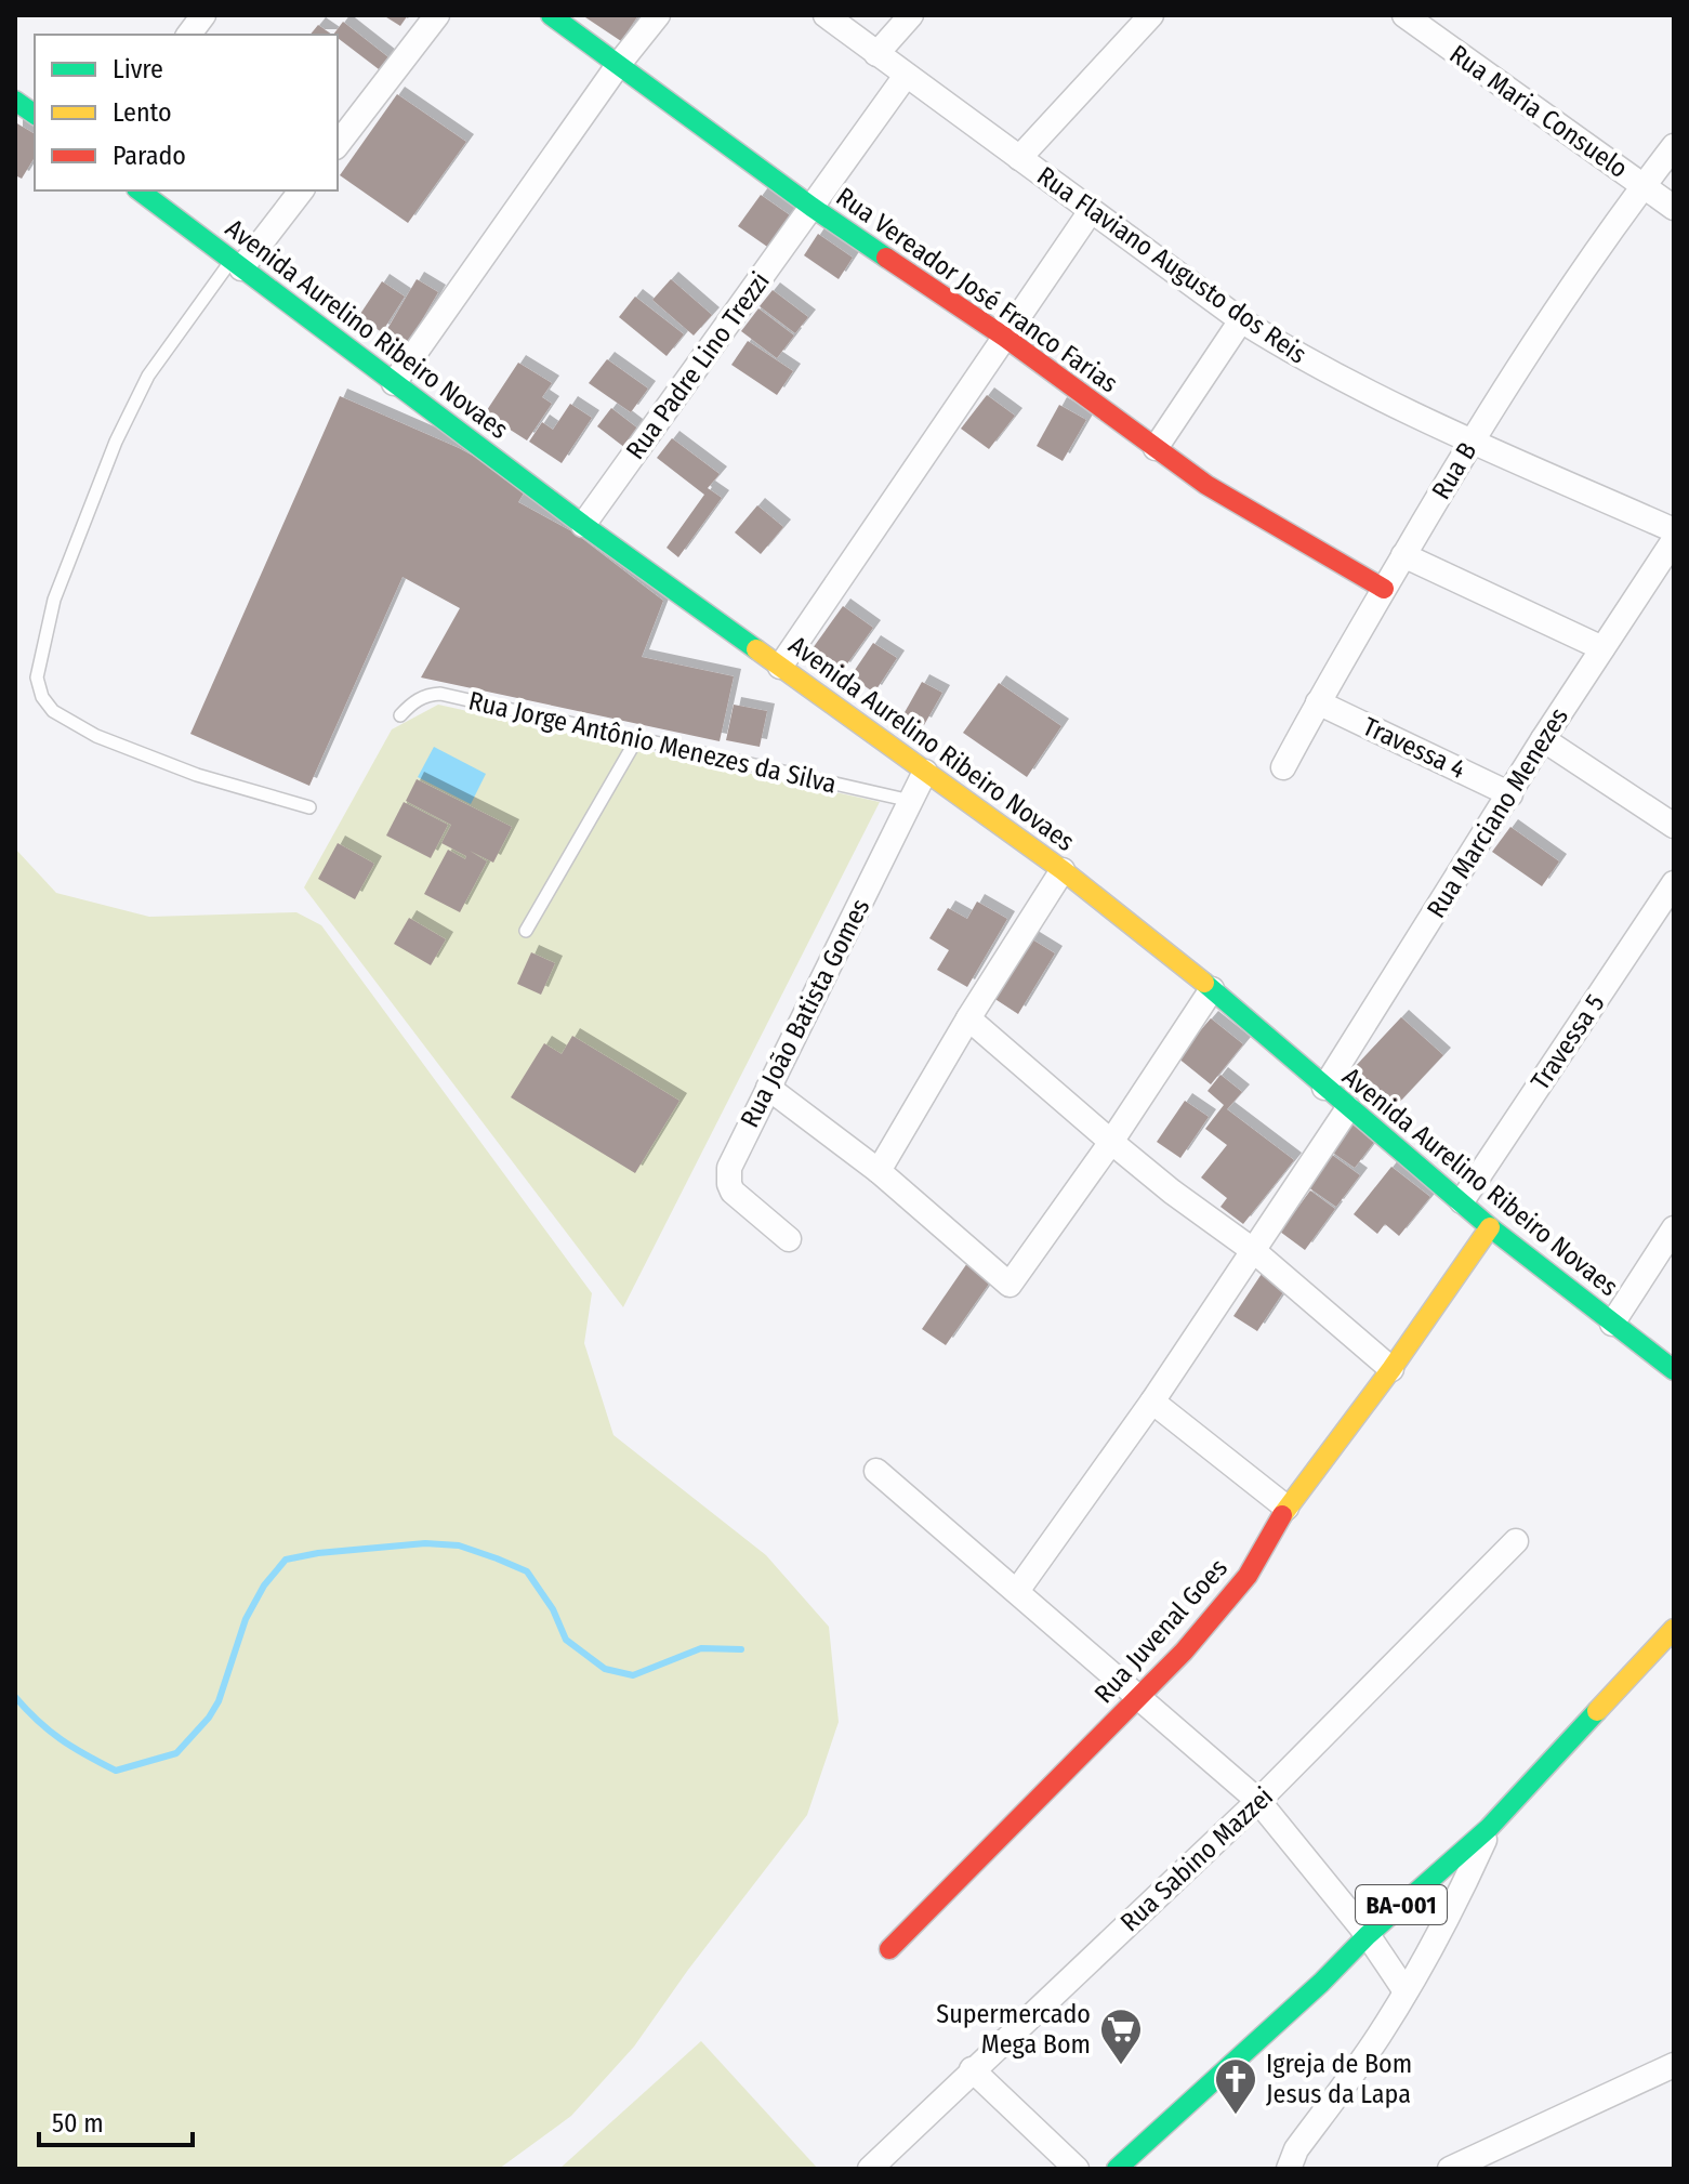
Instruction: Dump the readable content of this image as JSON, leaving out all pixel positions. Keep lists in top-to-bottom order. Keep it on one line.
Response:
{"streets":{"street":["Rua Maria Consuelo","Rua Flaviano Augusto dos Reis","Rua Vereador José Franco Farias","Avenida Aurelino Ribeiro Novaes","Rua Padre Lino Trezzi","Rua B","Travessa 4","Rua Marciano Menezes","Rua João Batista Gomes","Travessa 5","Rua Juvenal Goes","Rua Sabino Mazzei","BA-001"],"lane":["Rua Jorge Antônio Menezes da Silva"]},"crossings":[["Rua Maria Consuelo","Rua B"],["Rua Flaviano Augusto dos Reis","Rua Padre Lino Trezzi"],["Rua Flaviano Augusto dos Reis","Rua B"],["Rua Vereador José Franco Farias","Rua Padre Lino Trezzi"],["Rua Vereador José Franco Farias","Rua B"],["Avenida Aurelino Ribeiro Novaes","Rua Padre Lino Trezzi"],["Avenida Aurelino Ribeiro Novaes","Rua Marciano Menezes"],["Avenida Aurelino Ribeiro Novaes","Rua João Batista Gomes"],["Avenida Aurelino Ribeiro Novaes","Travessa 5"],["Avenida Aurelino Ribeiro Novaes","Rua Juvenal Goes"],["Rua B","Travessa 4"],["Rua Jorge Antônio Menezes da Silva","Rua João Batista Gomes"],["Travessa 4","Rua Marciano Menezes"]],"places":{"supermarket":["Supermercado Mega Bom"],"church":["Igreja de Bom Jesus da Lapa"]},"legend":["Livre","Lento","Parado"],"scale_bar":"50 m"}
